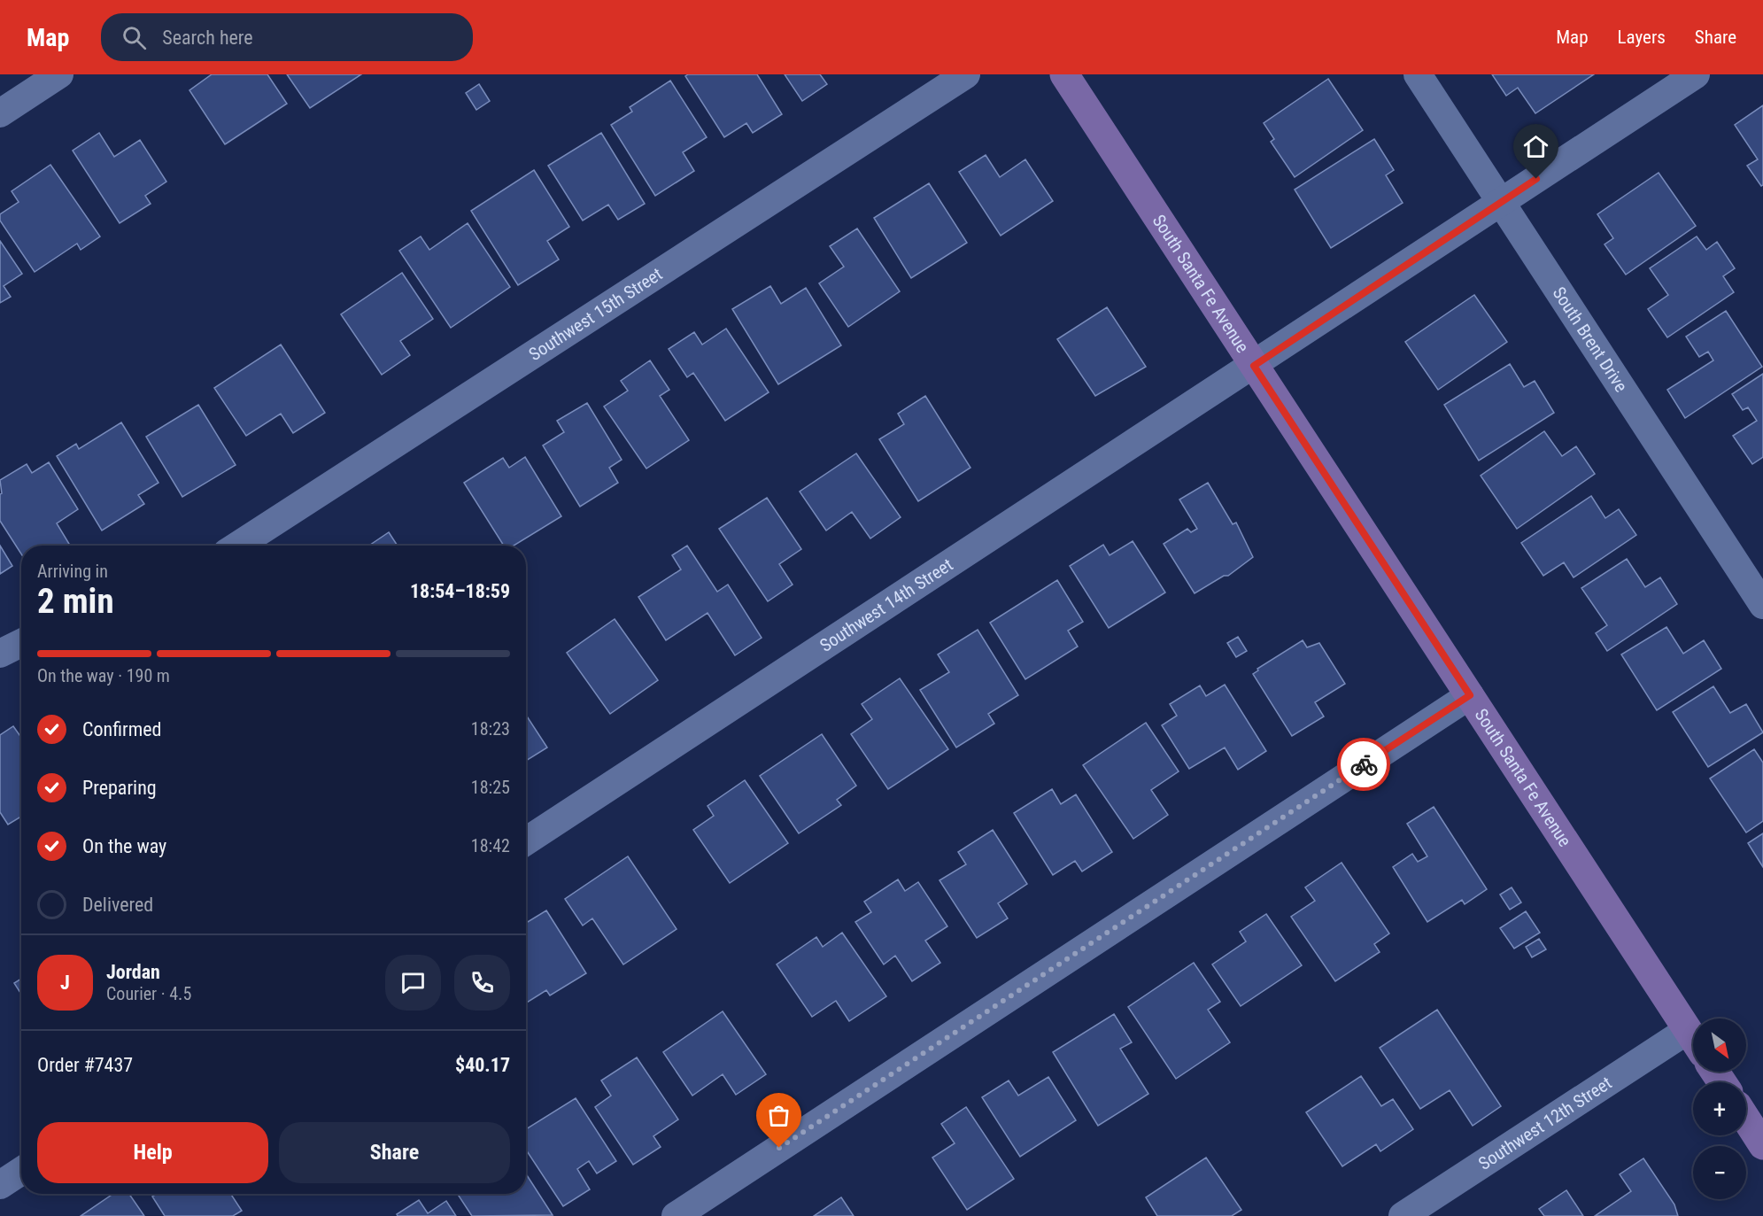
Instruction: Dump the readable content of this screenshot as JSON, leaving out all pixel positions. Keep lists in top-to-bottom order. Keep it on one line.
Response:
{"streets":{"main road":["South Santa Fe Avenue"],"street":["Southwest 15th Street","South Brent Drive","Southwest 14th Street","Southwest 12th Street"]},"crossings":[["South Santa Fe Avenue","Southwest 14th Street"],["South Brent Drive","Southwest 14th Street"]],"north":"bottom right","page":{"header":"Map","search":"Search here","nav":["Map","Layers","Share"],"heading":["2 min","Arriving in","18:54–18:59"],"panel":["Jordan","Courier · 4.5","Order #7437","$40.17"],"bar":"On the way · 190 m","list":[["Confirmed","18:23"],["Preparing","18:25"],["On the way","18:42"],"Delivered"],"round":"J","map_buttons":["+","−"],"buttons":["Help","Share"]}}
